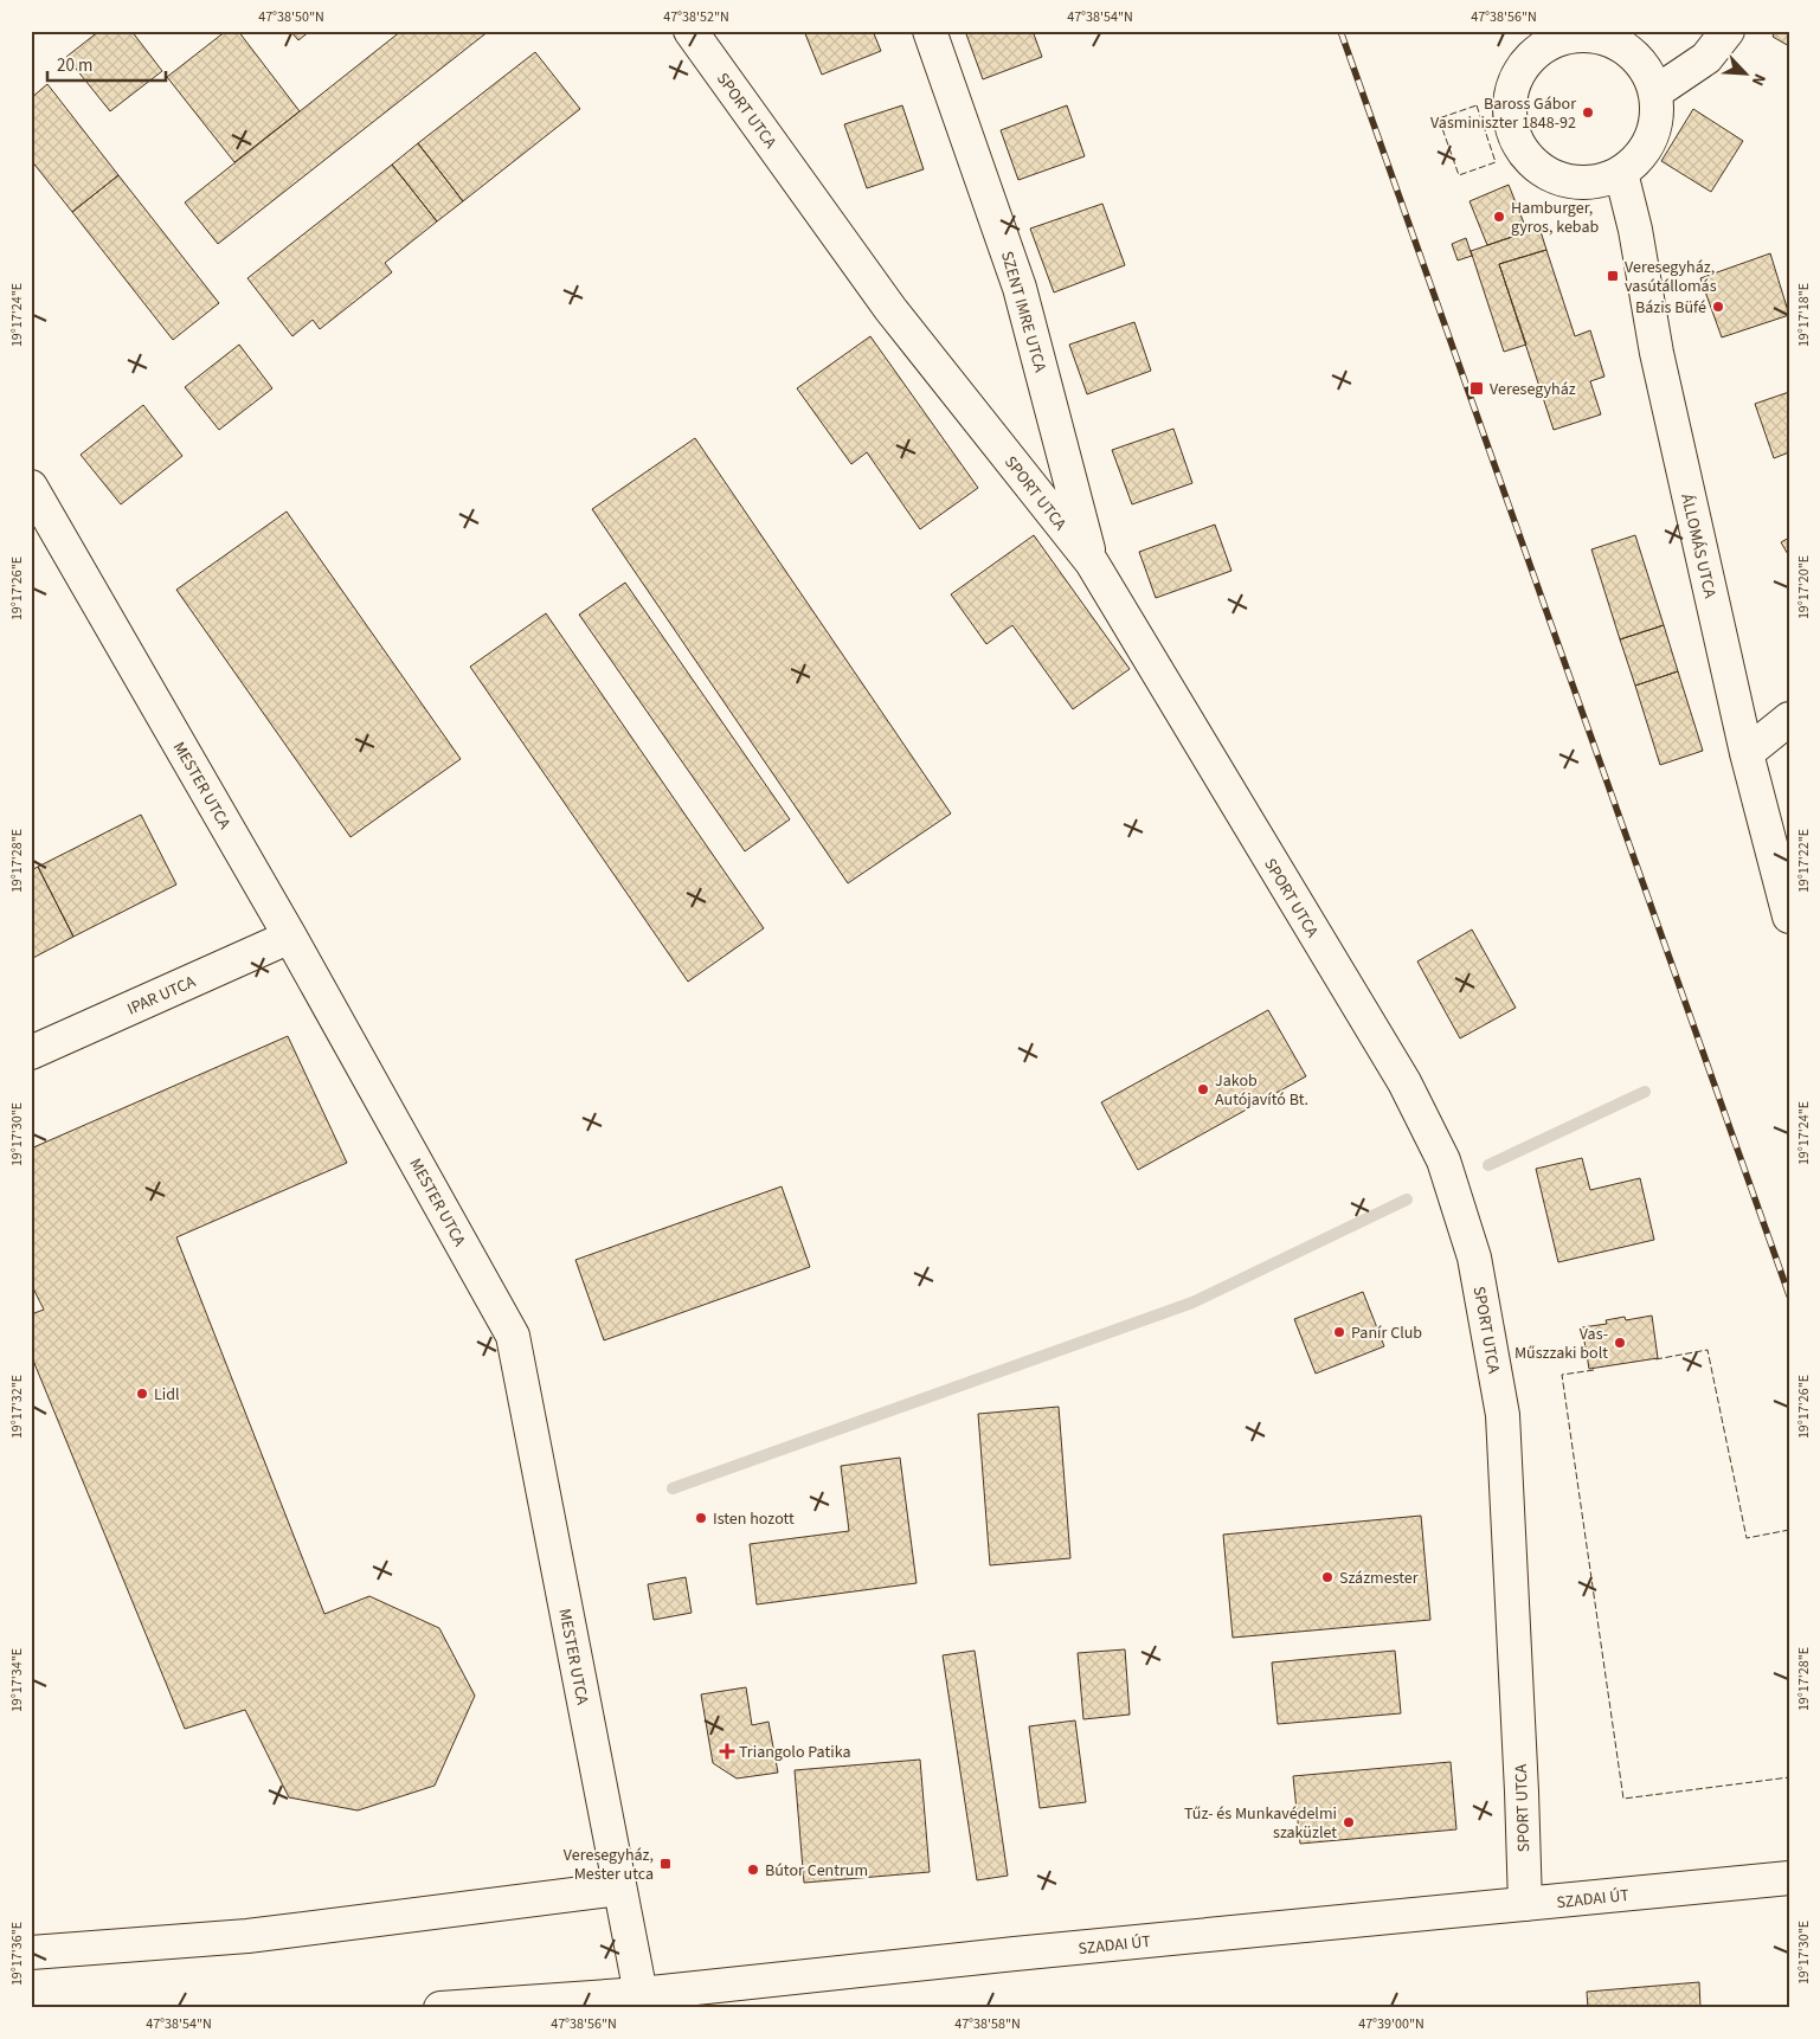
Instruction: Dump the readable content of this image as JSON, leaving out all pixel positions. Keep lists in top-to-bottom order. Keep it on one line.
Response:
{"streets":{"street":["SPORT UTCA","SZENT IMRE UTCA","ÁLLOMÁS UTCA","MESTER UTCA","IPAR UTCA","SZADAI ÚT"]},"crossings":[["SPORT UTCA","SZENT IMRE UTCA"],["SPORT UTCA","SZADAI ÚT"],["MESTER UTCA","IPAR UTCA"],["MESTER UTCA","SZADAI ÚT"]],"places":{"other":["Baross Gábor Vasminiszter 1848-92","Hamburger, gyros, kebab","Bázis Büfé","Jakob Autójavító Bt.","Panír Club","Vas- Műszzaki bolt","Lidl","Isten hozott","Százmester","Tűz- és Munkavédelmi szaküzlet","Bútor Centrum"],"transit":["Veresegyház, vasútállomás","Veresegyház","Veresegyház, Mester utca"],"health":["Triangolo Patika"]},"scale_bar":"20 m","north":"bottom right","coordinates":["47°38'50\"N","47°38'52\"N","47°38'54\"N","47°38'56\"N","19°17'18\"E","19°17'24\"E","19°17'20\"E","19°17'26\"E","19°17'22\"E","19°17'28\"E","19°17'30\"E","19°17'32\"E","19°17'34\"E","19°17'36\"E","47°38'58\"N","47°39'00\"N"]}
